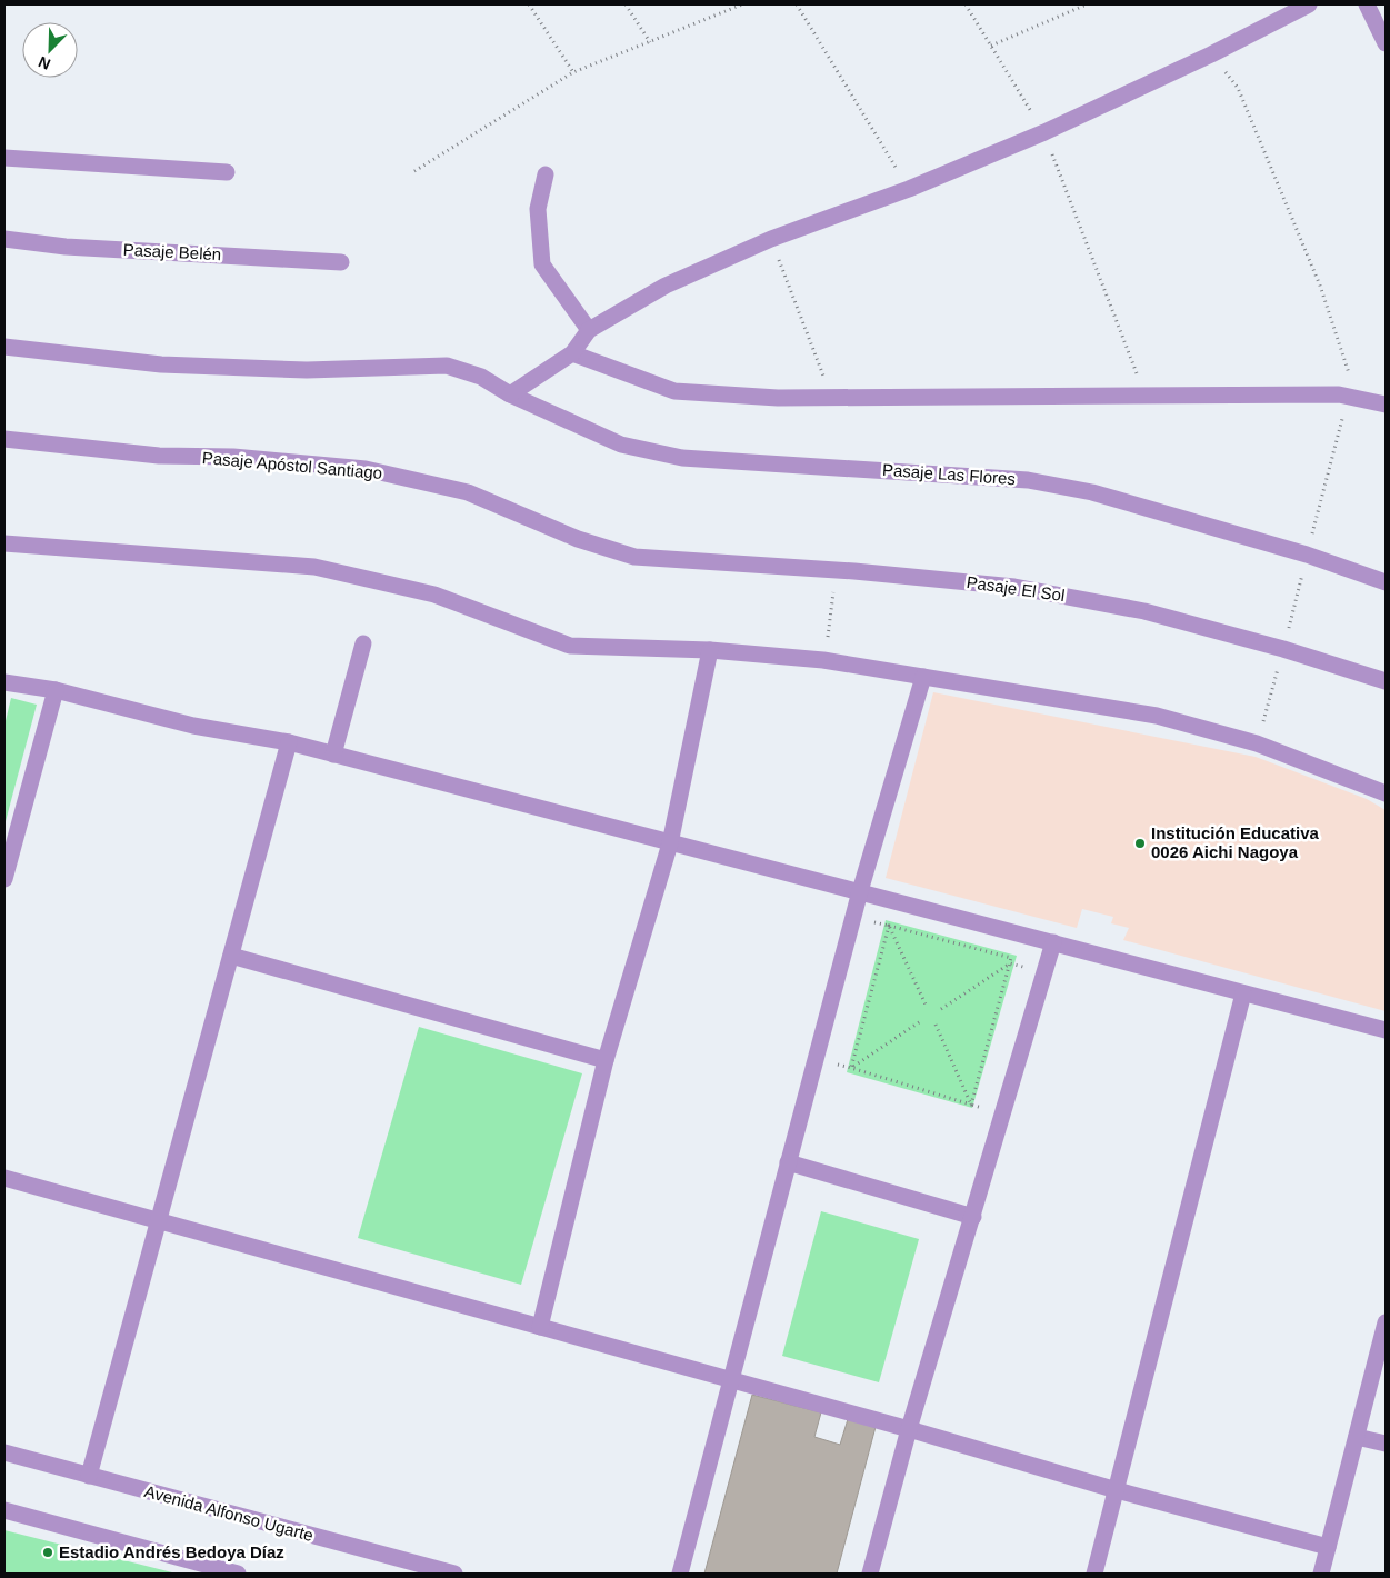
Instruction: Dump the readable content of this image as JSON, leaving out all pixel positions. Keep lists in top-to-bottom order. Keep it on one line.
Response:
{"streets":{"street":["Pasaje Belén","Pasaje Apóstol Santiago","Pasaje Las Flores","Pasaje El Sol","Avenida Alfonso Ugarte"]},"crossings":[["Pasaje Apóstol Santiago","Pasaje El Sol"]],"places":["Institución Educativa 0026 Aichi Nagoya","Estadio Andrés Bedoya Díaz"],"north":"bottom left"}
